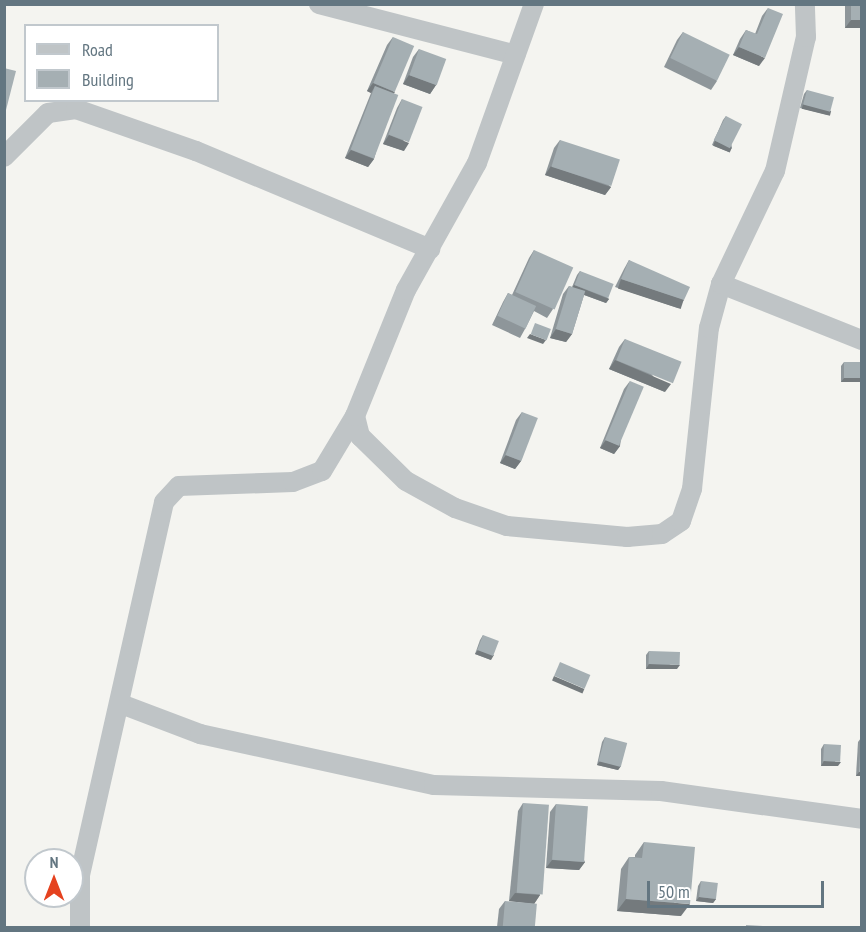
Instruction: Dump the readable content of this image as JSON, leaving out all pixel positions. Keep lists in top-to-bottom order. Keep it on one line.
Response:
{"legend":["Road","Building"],"scale_bar":"50 m","north":"top"}
